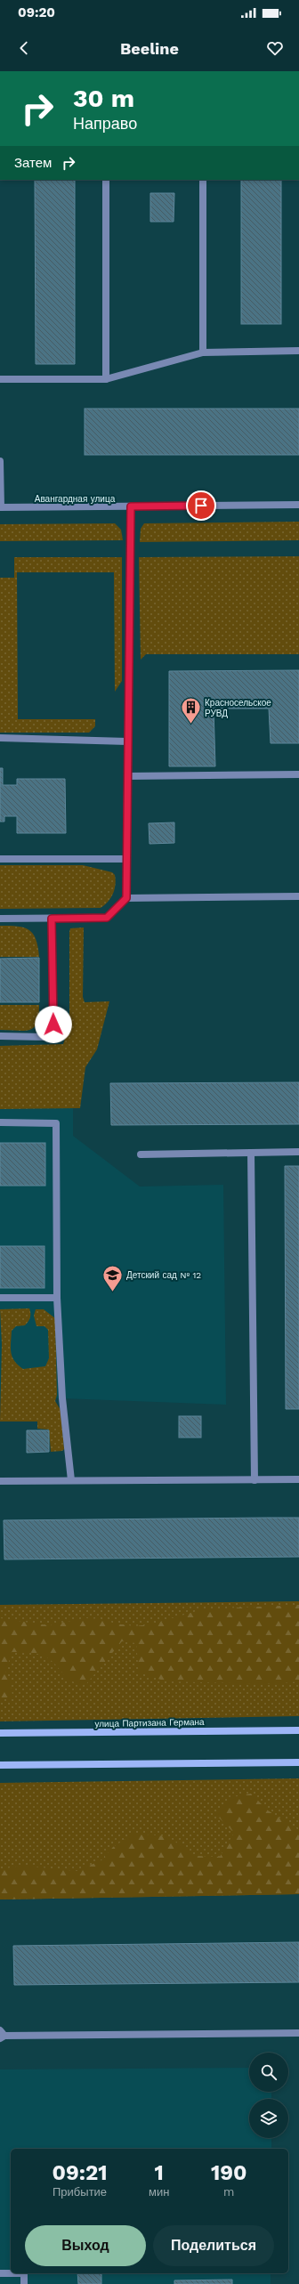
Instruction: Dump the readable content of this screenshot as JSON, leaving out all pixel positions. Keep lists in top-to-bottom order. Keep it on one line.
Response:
{"streets":{"main road":["улица Партизана Германа"],"street":["Авангардная улица"]},"places":{"building":["Красносельское РУВД"],"school or university":["Детский сад № 12"]},"page":{"status":"09:20","header":"Beeline","turn":["30 m","Направо"],"then":"Затем","eta":["09:21","Прибытие","1","мин","190","m"],"buttons":["Выход","Поделиться"]}}
